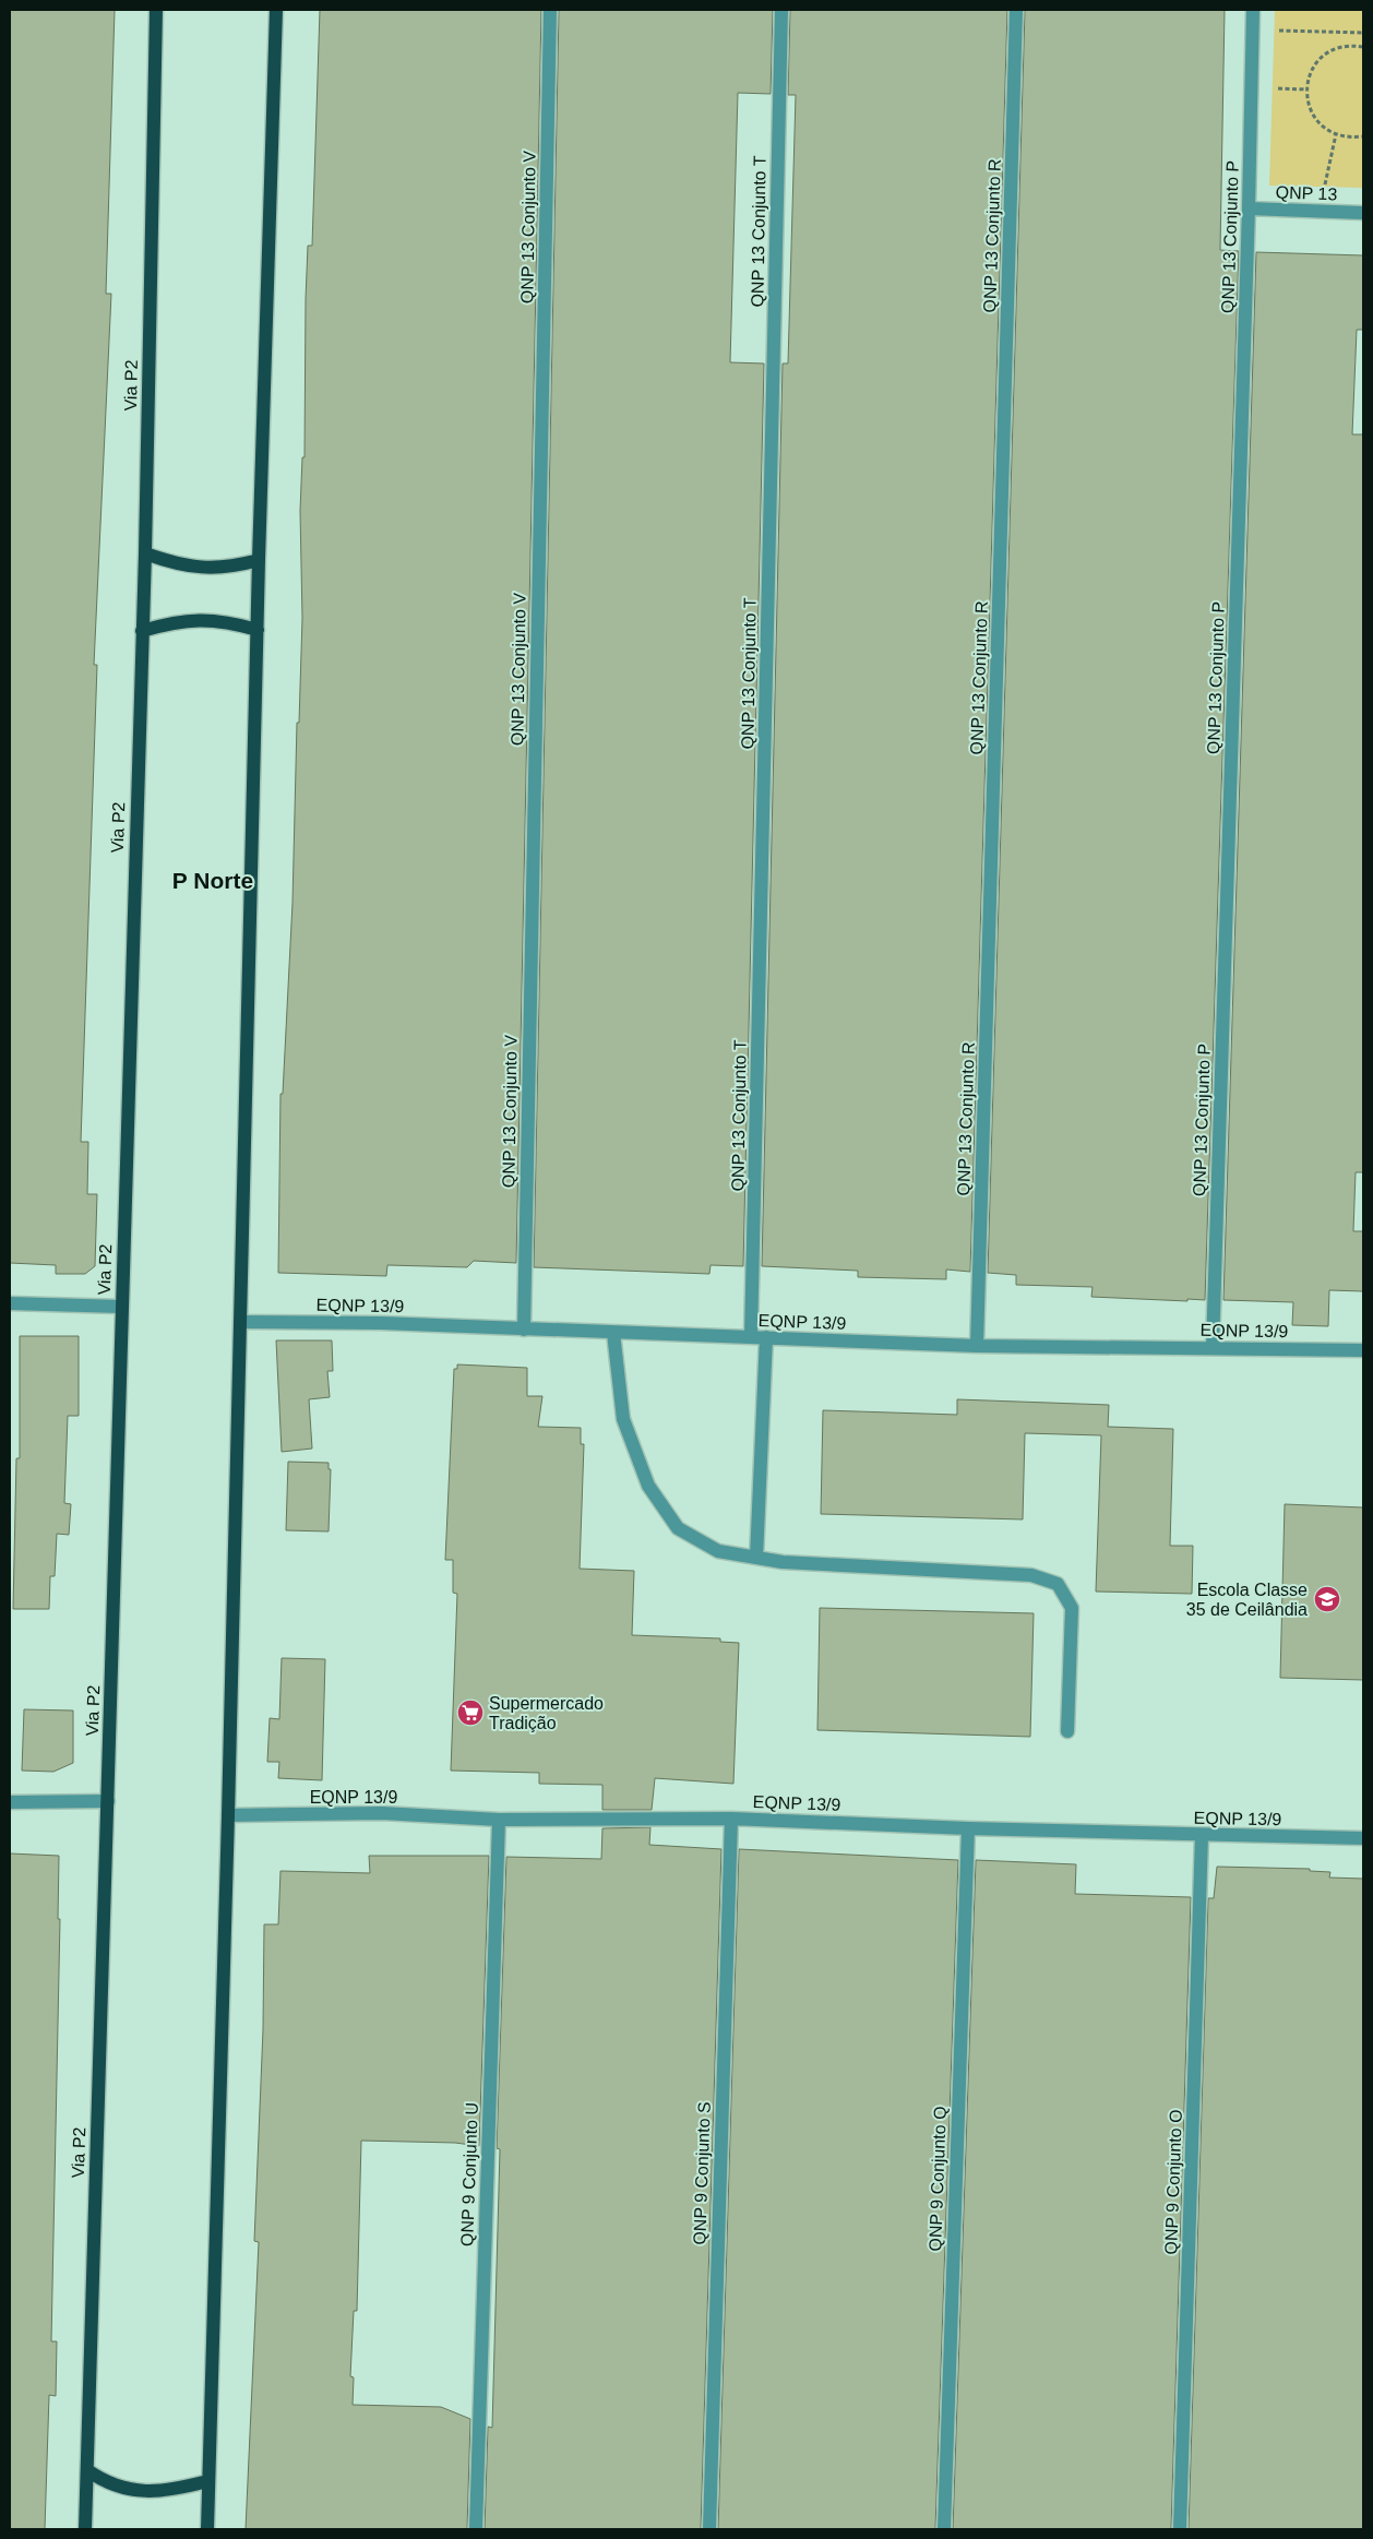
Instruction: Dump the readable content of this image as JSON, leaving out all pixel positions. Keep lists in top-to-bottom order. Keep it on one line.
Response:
{"streets":{"main road":["Via P2"],"street":["QNP 13","QNP 13 Conjunto V","QNP 13 Conjunto T","QNP 13 Conjunto R","QNP 13 Conjunto P","EQNP 13/9","QNP 9 Conjunto S","QNP 9 Conjunto U","QNP 9 Conjunto Q","QNP 9 Conjunto O"]},"crossings":[["QNP 13","QNP 13 Conjunto P"],["QNP 13 Conjunto V","EQNP 13/9"],["QNP 13 Conjunto T","EQNP 13/9"],["QNP 13 Conjunto R","EQNP 13/9"],["QNP 13 Conjunto P","EQNP 13/9"],["EQNP 13/9","QNP 9 Conjunto S"],["EQNP 13/9","QNP 9 Conjunto U"],["EQNP 13/9","QNP 9 Conjunto Q"],["EQNP 13/9","QNP 9 Conjunto O"]],"districts":["P Norte"],"places":{"school or university":["Escola Classe 35 de Ceilândia"],"supermarket":["Supermercado Tradição"]}}
